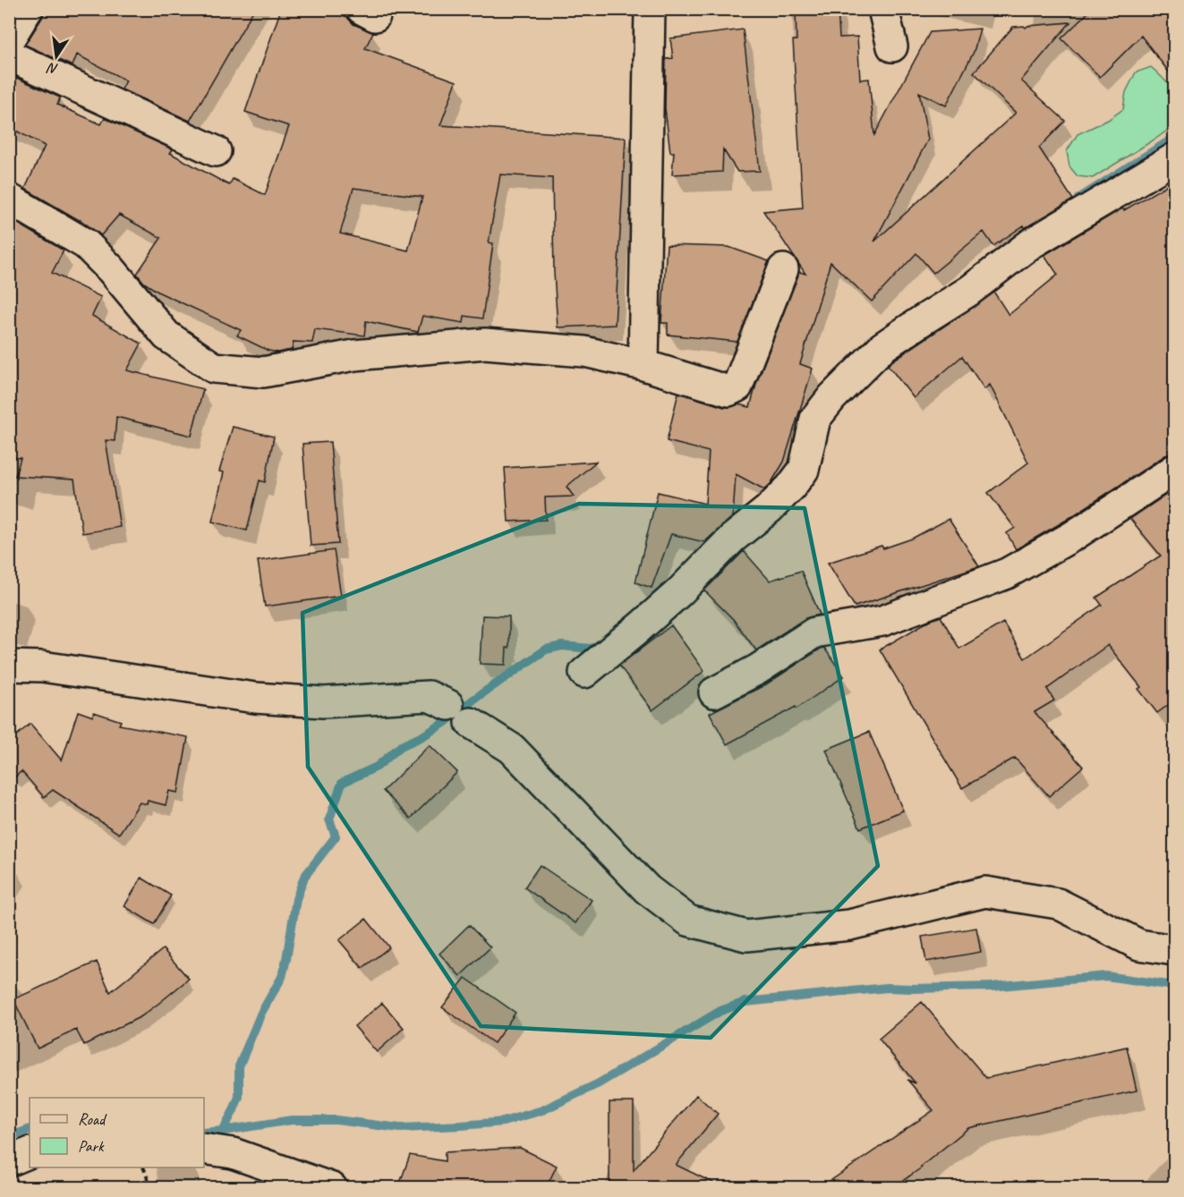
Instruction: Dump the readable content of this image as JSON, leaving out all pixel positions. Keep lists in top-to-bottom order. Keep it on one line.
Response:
{"legend":["Road","Park"],"north":"bottom"}
